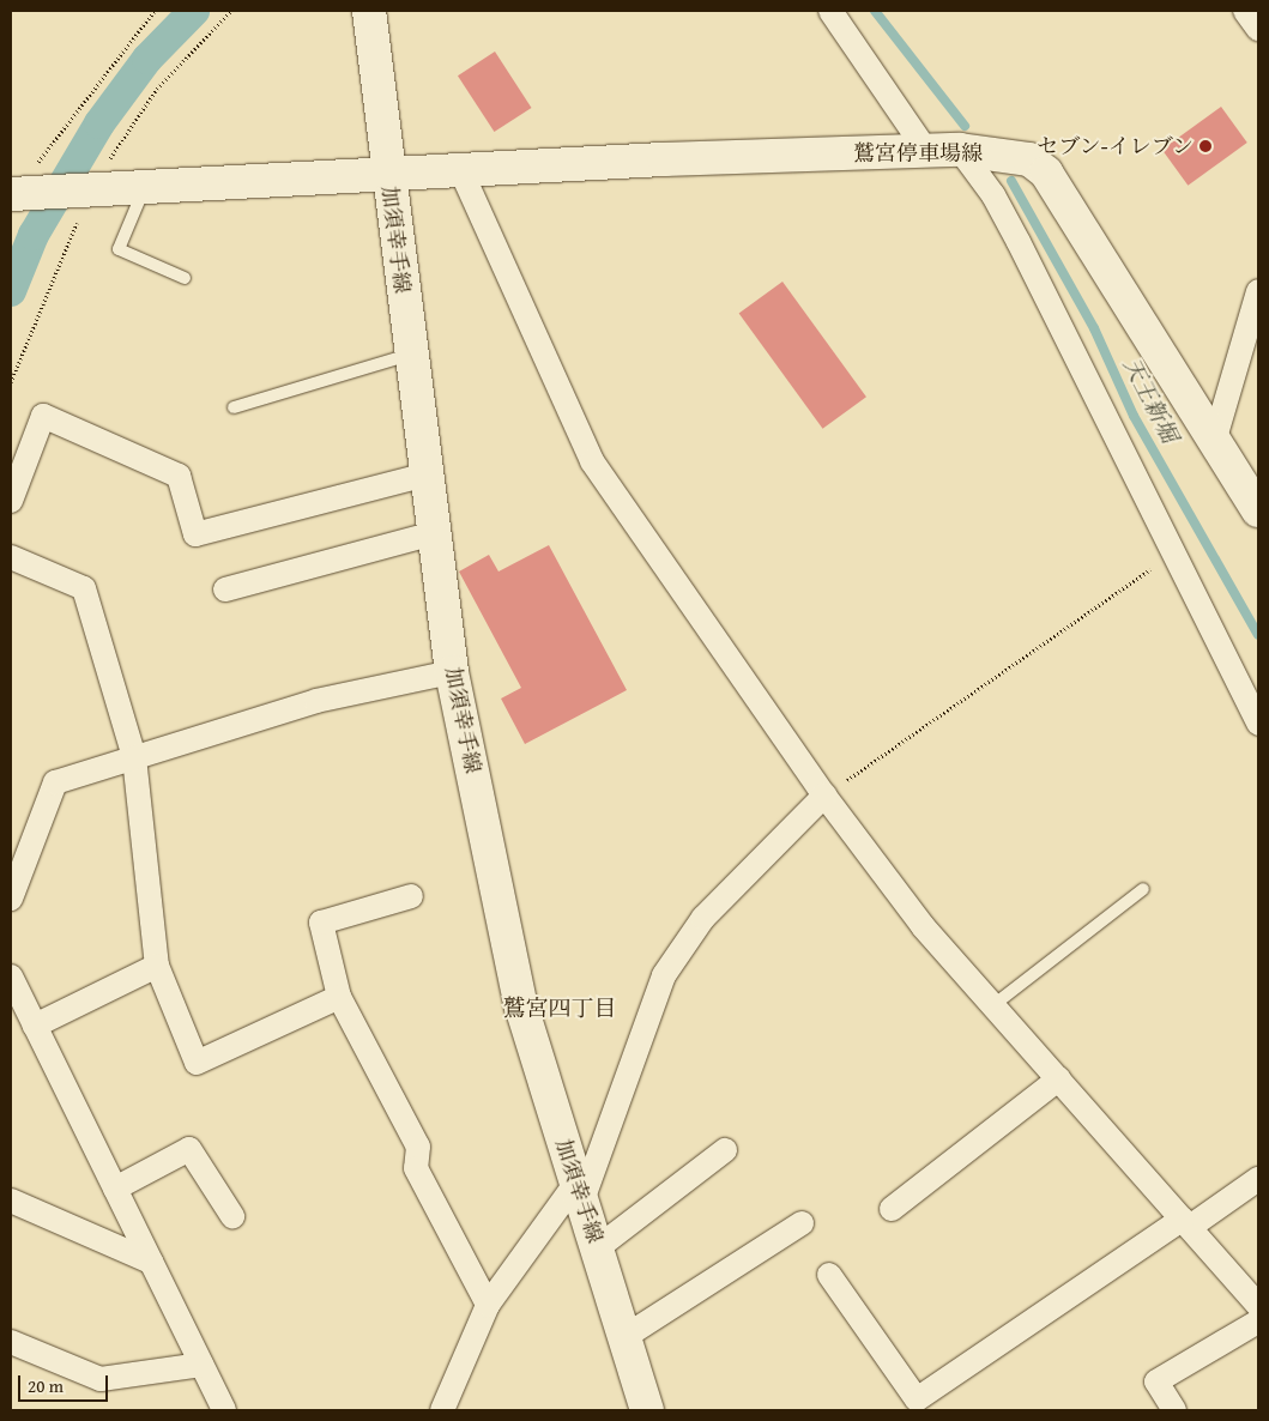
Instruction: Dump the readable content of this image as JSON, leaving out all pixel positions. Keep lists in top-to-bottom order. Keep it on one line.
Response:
{"streets":{"main road":["鷲宮停車場線","加須幸手線"]},"crossings":[["鷲宮停車場線","加須幸手線"]],"districts":["鷲宮四丁目"],"water":["天王新堀"],"places":["セブン-イレブン"],"scale_bar":"20 m"}
